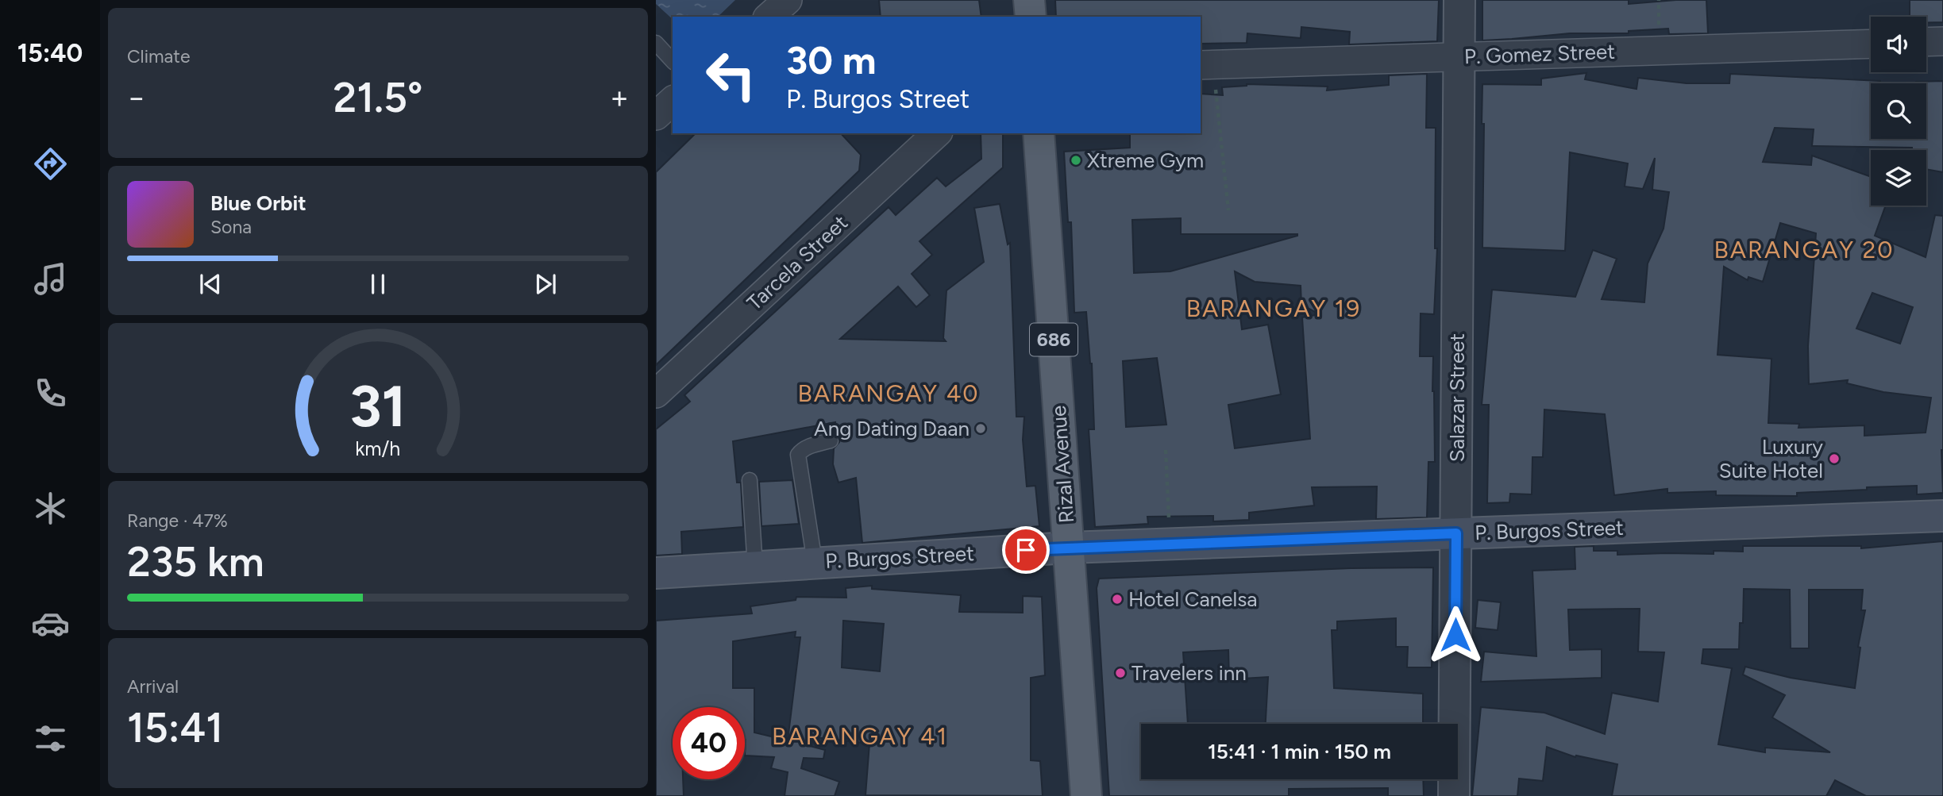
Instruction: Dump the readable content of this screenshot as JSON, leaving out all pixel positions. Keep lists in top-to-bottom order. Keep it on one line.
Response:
{"streets":{"main road":["686","Rizal Avenue","P. Burgos Street"],"street":["P. Gomez Street","Tarcela Street","Salazar Street"]},"crossings":[["P. Gomez Street","Salazar Street"],["Salazar Street","P. Burgos Street"],["Rizal Avenue","P. Burgos Street"]],"districts":["BARANGAY 20","BARANGAY 19","BARANGAY 40","BARANGAY 41"],"places":["Xtreme Gym","Ang Dating Daan","Luxury Suite Hotel","Hotel Canelsa","Travelers inn"],"page":{"tabs":"15:40","tile":["Climate",["Range · 47%","235 km"],["Arrival","15:41"]],"turn":["30 m","P. Burgos Street"],"heat":["−","21.5°","+"],"song":["Blue Orbit","Sona"],"limit":"40","trip":"15:41 · 1 min · 150 m","gauge":["31","km/h"]}}
